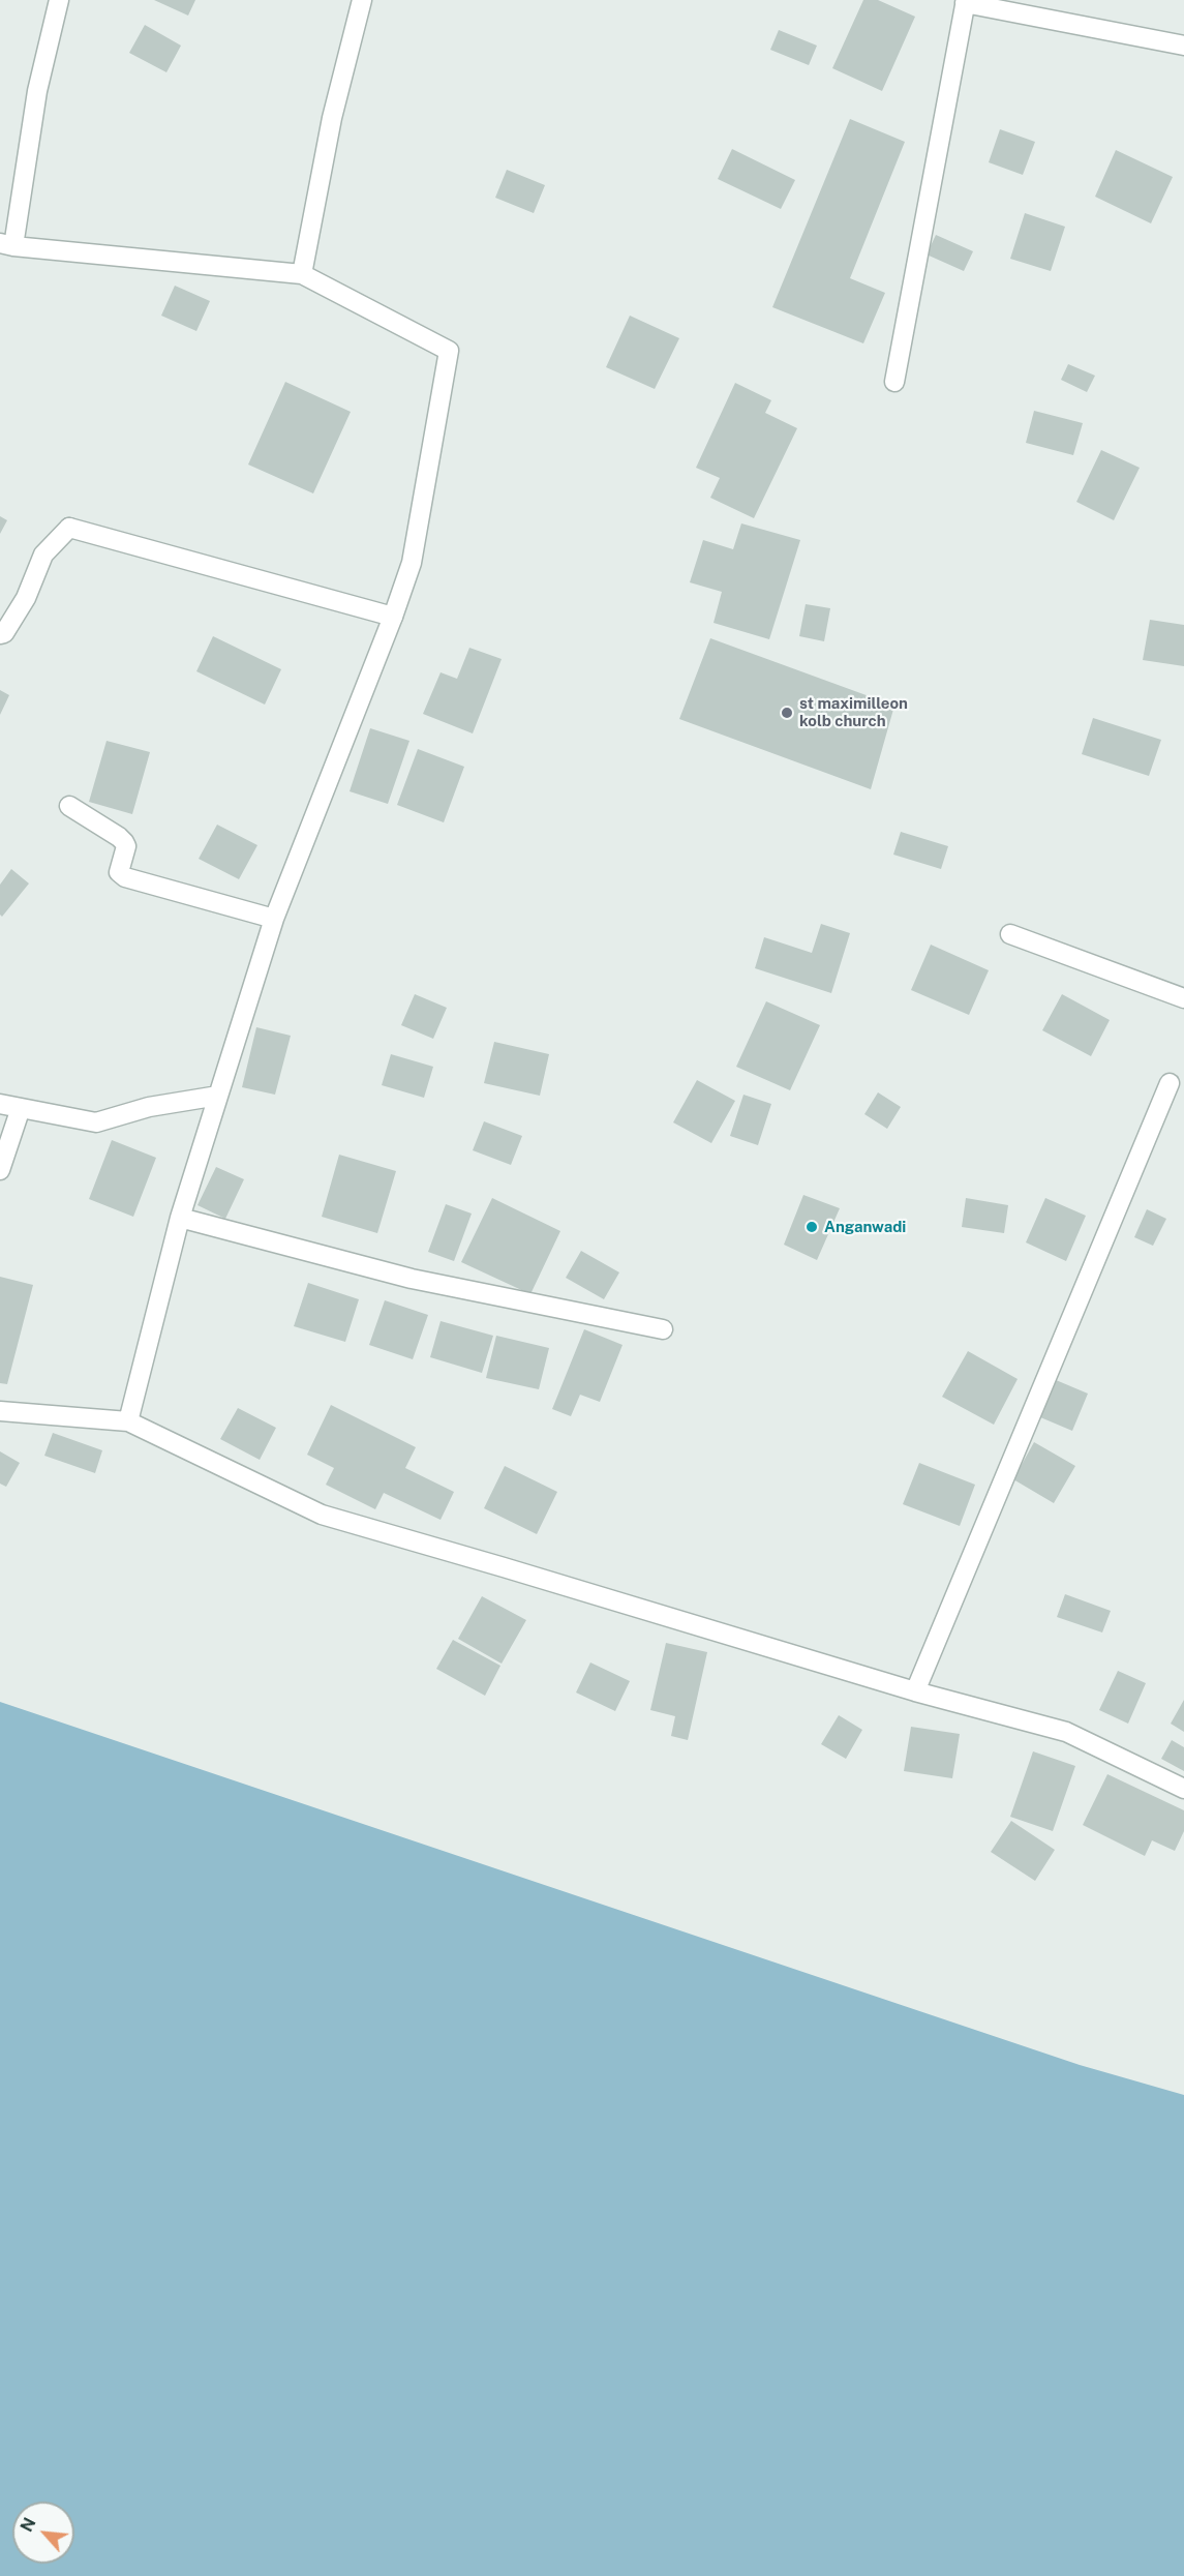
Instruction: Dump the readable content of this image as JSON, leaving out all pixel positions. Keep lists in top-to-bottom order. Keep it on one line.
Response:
{"places":["st maximilleon kolb church","Anganwadi"],"north":"top left"}
